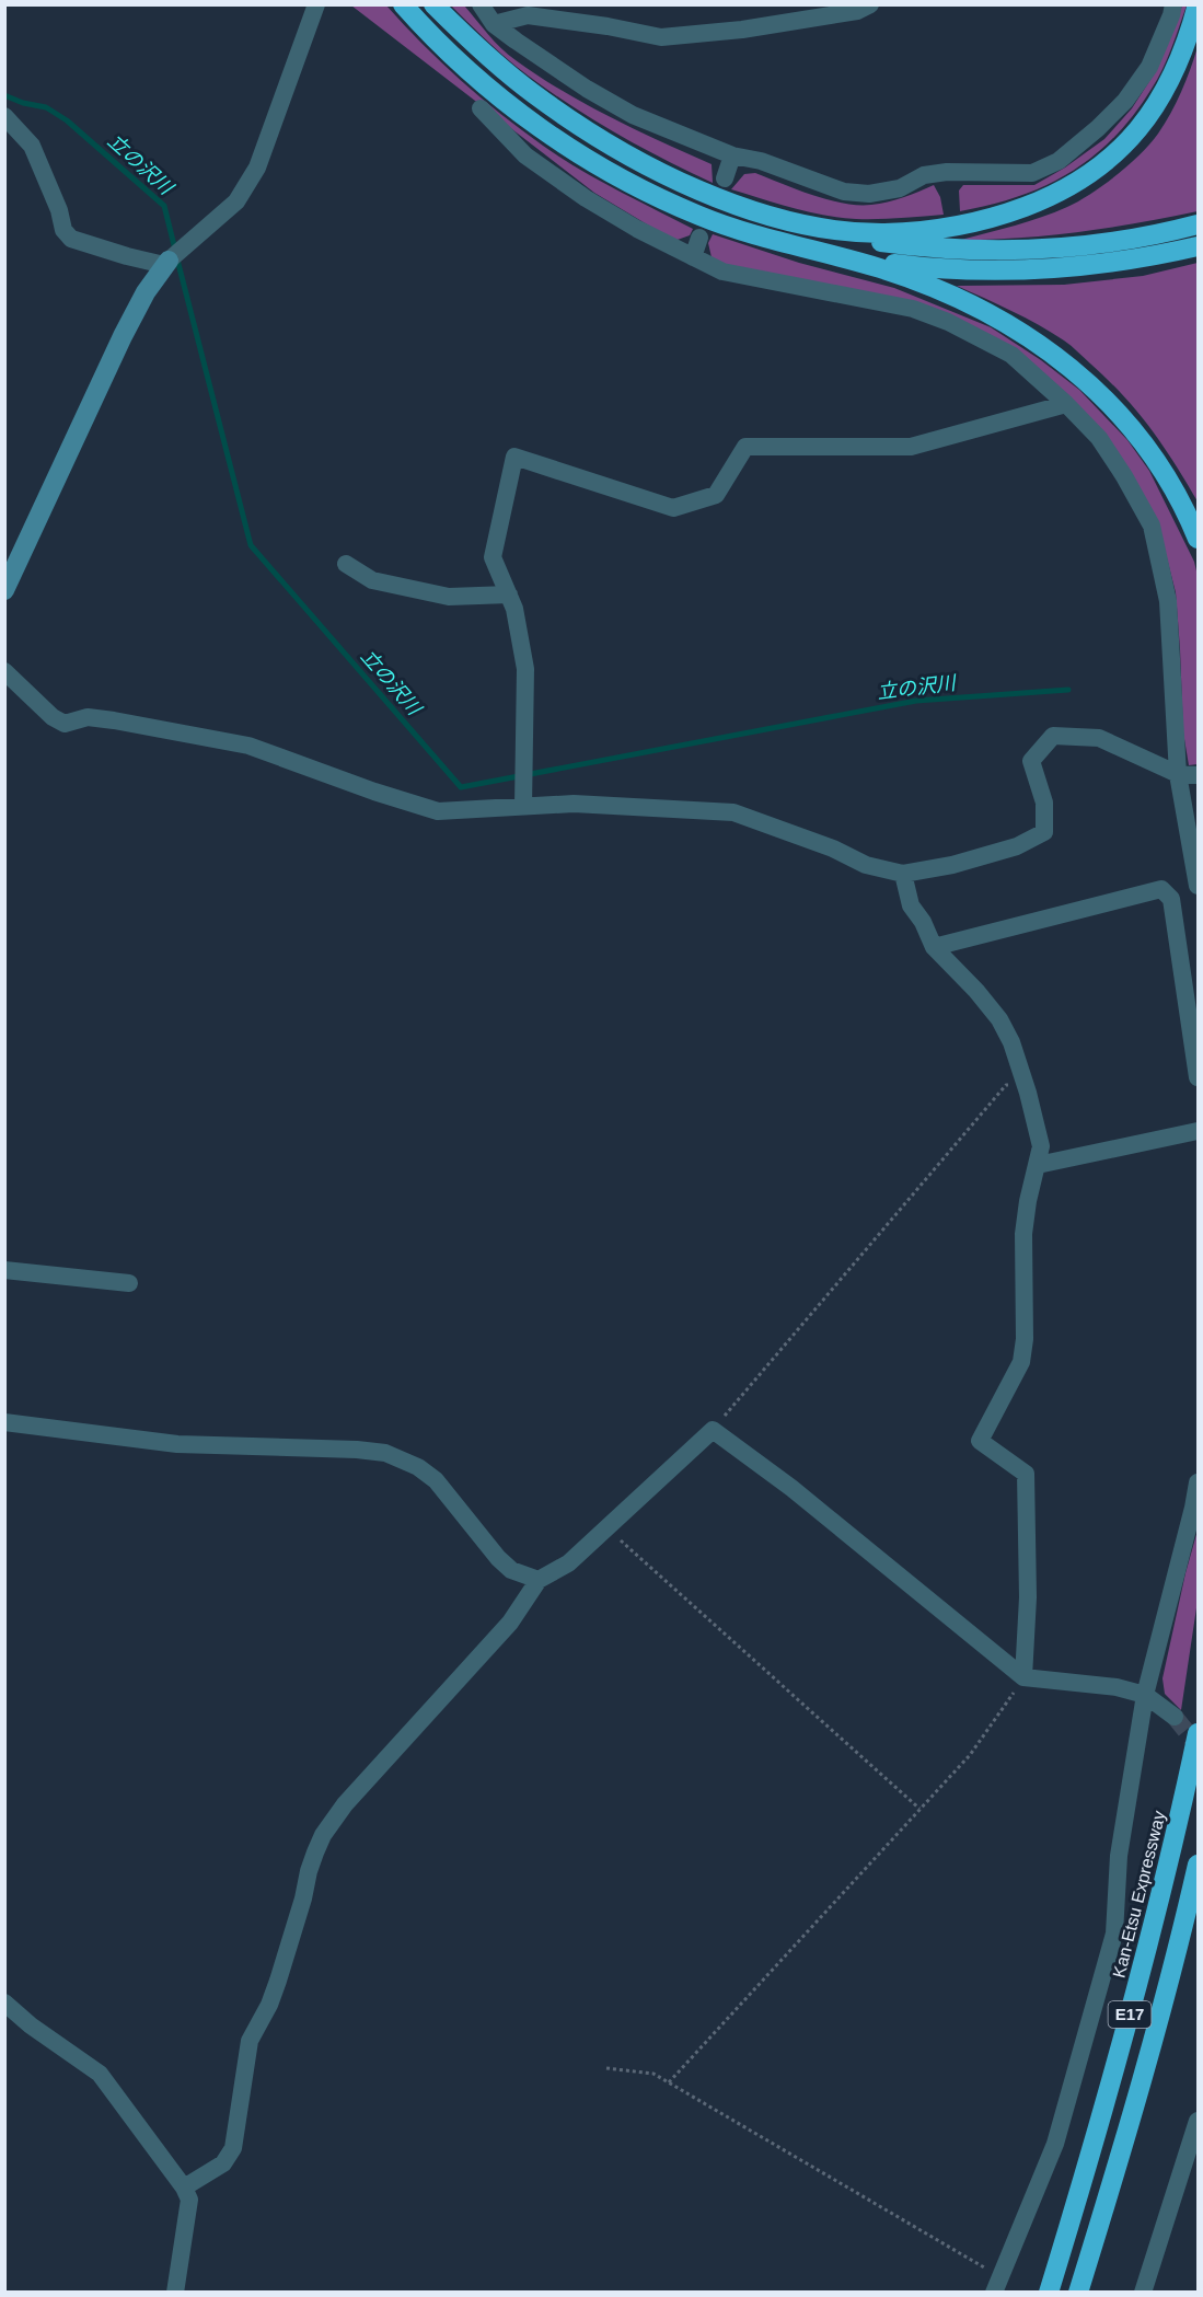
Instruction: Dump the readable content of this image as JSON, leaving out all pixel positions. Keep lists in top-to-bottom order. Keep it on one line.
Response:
{"streets":{"highway":["Kan-Etsu Expressway","E17"]},"water":["立の沢川"]}
